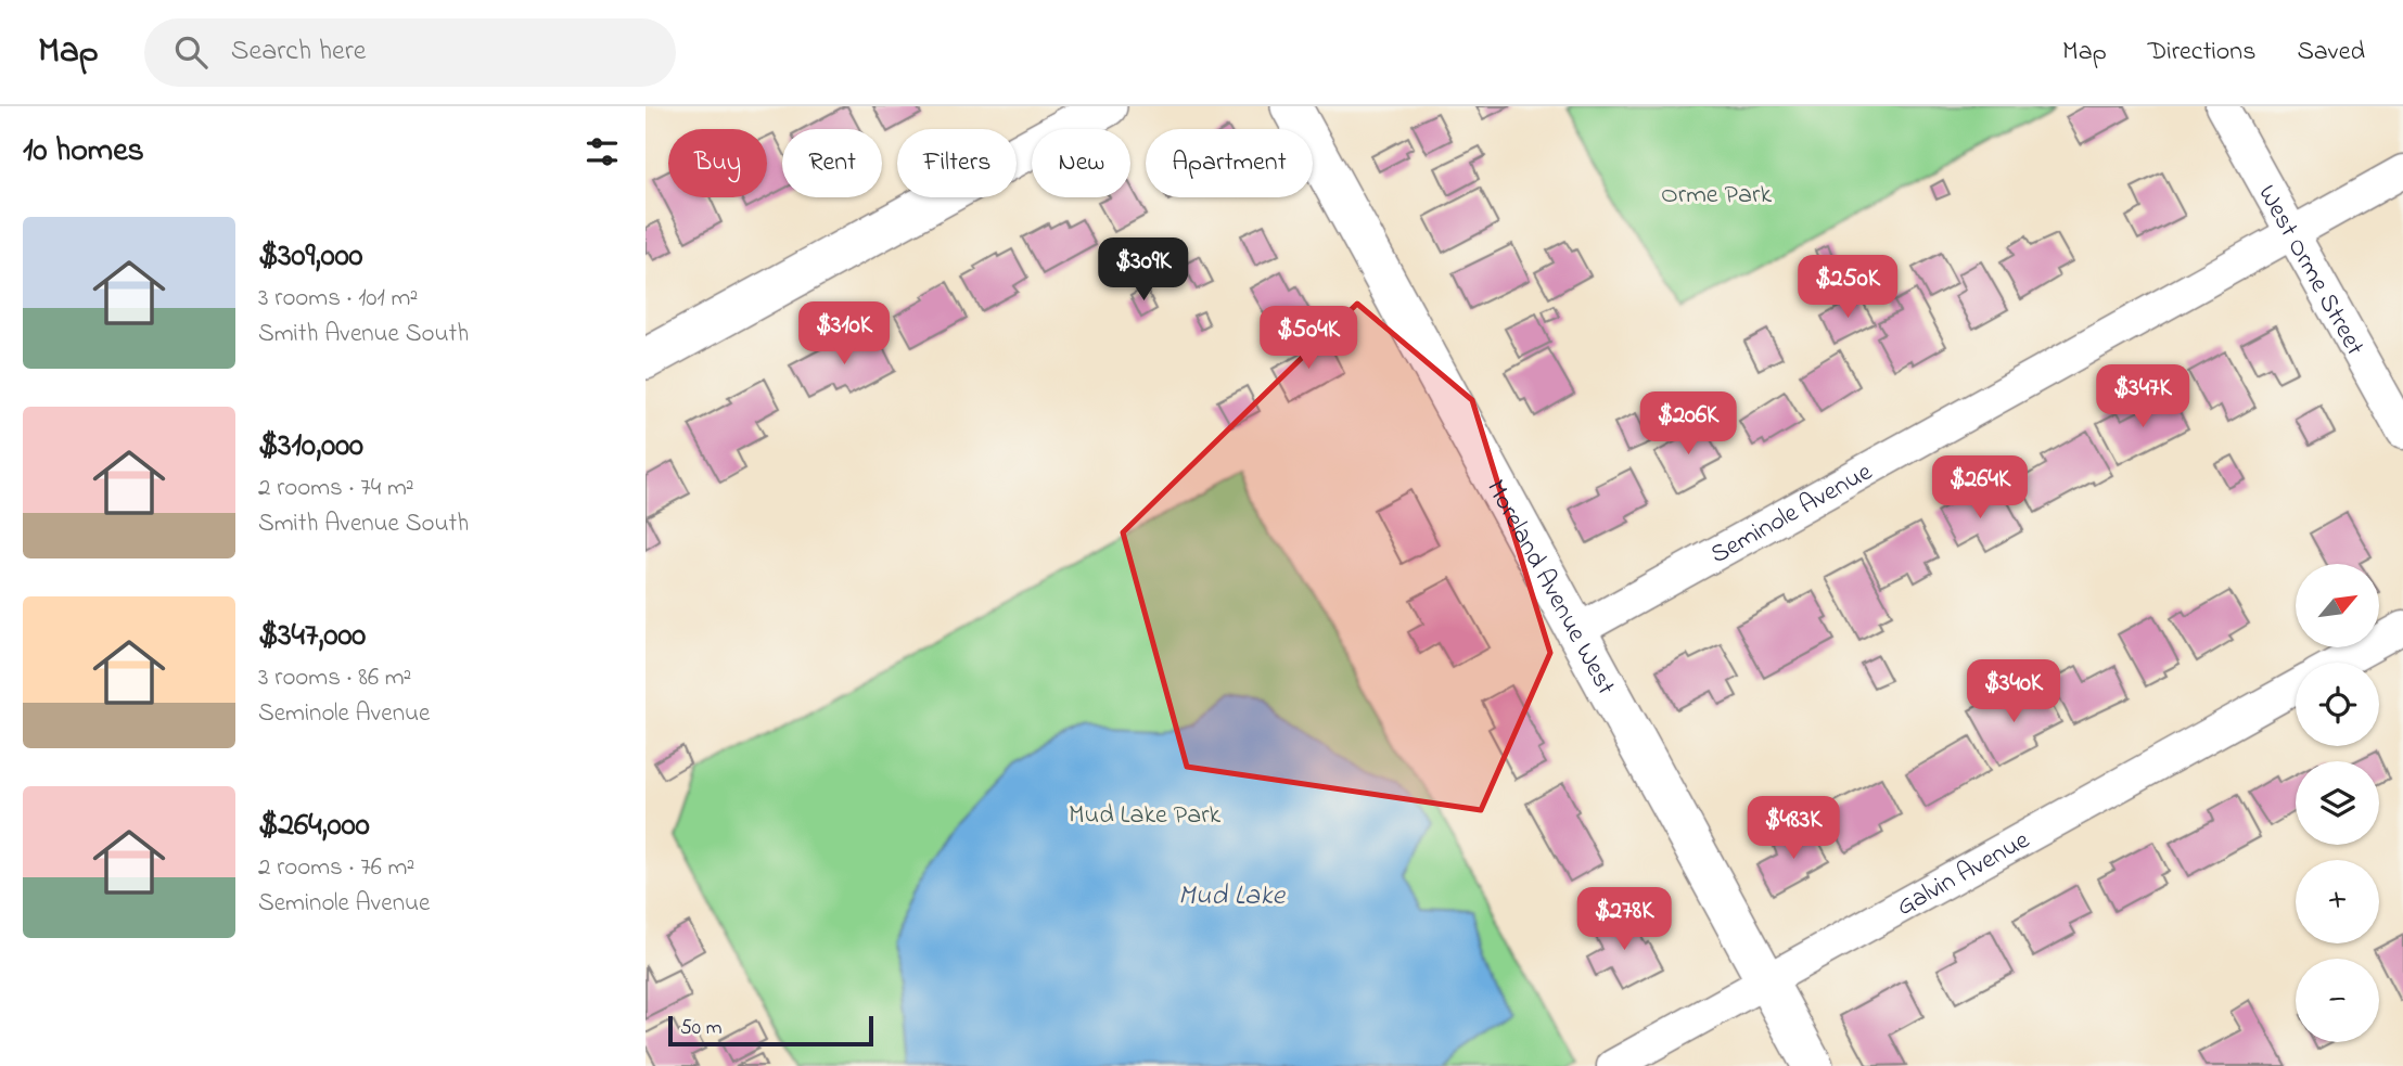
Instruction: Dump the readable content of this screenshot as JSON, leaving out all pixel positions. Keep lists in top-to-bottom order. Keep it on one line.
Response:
{"streets":{"street":["West Orme Street","Seminole Avenue","Moreland Avenue West","Galvin Avenue"]},"crossings":[["West Orme Street","Seminole Avenue"],["Seminole Avenue","Moreland Avenue West"],["Moreland Avenue West","Galvin Avenue"]],"water":["Mud Lake"],"parks":["Orme Park","Mud Lake Park"],"scale_bar":"50 m","north":"top right","page":{"header":"Map","search":"Search here","nav":["Map","Directions","Saved"],"heading":"10 homes","chip":["Buy","Rent","Filters","New","Apartment"],"list":[{"name":"$309,000","note":"3 rooms · 101 m² · Smith Avenue South"},{"name":"$310,000","note":"2 rooms · 74 m² · Smith Avenue South"},{"name":"$347,000","note":"3 rooms · 86 m² · Seminole Avenue"},{"name":"$264,000","note":"2 rooms · 76 m² · Seminole Avenue"}],"price":["$309K","$250K","$310K","$504K","$347K","$206K","$264K","$340K","$483K","$278K"],"map_buttons":["+","−"],"scale":"50 m"}}
